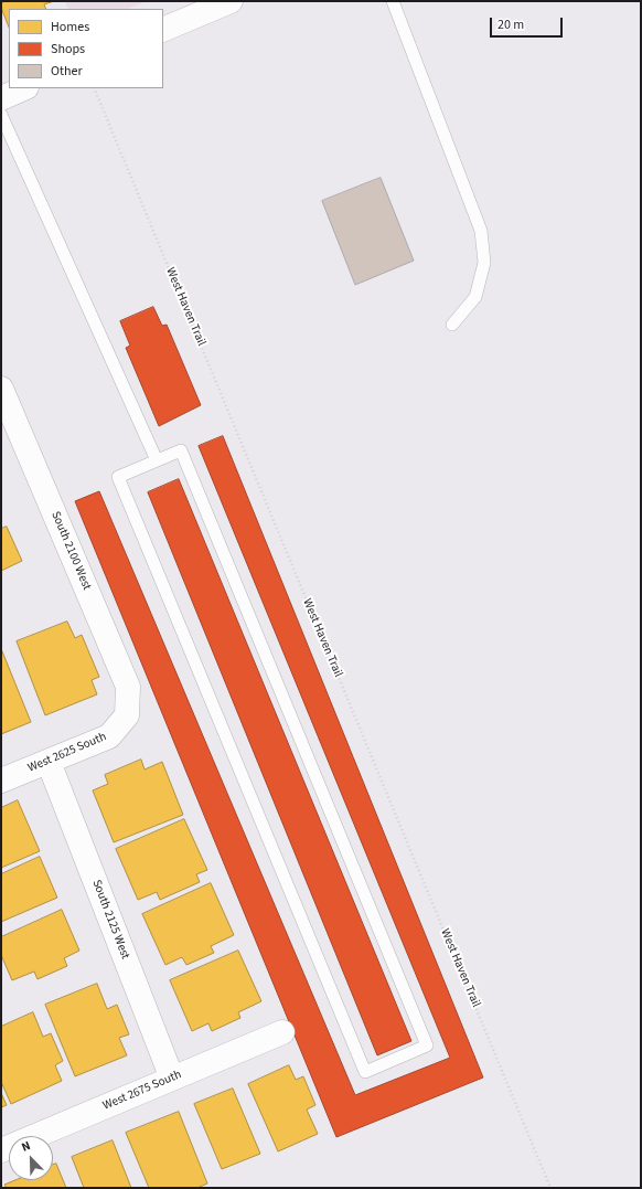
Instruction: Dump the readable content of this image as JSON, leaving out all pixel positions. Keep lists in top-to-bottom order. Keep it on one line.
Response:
{"streets":{"street":["South 2100 West","West 2625 South","South 2125 West","West 2675 South"],"path":["West Haven Trail"]},"crossings":[["South 2100 West","West 2625 South"],["West 2625 South","South 2125 West"],["South 2125 West","West 2675 South"]],"legend":["Homes","Shops","Other"],"scale_bar":"20 m","north":"top left"}
